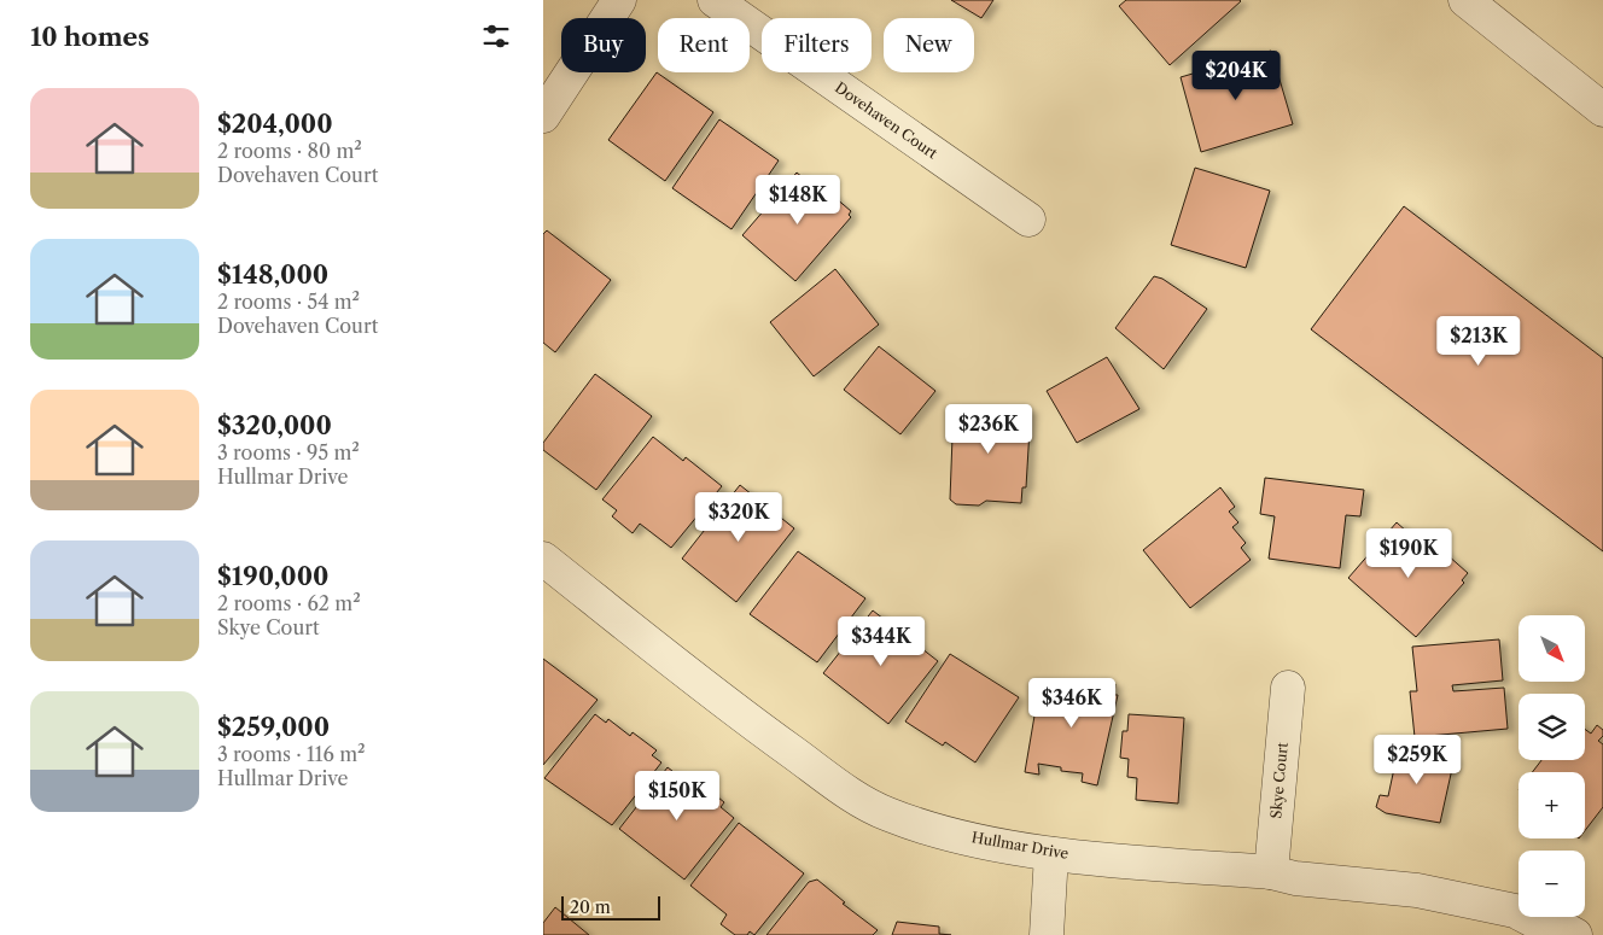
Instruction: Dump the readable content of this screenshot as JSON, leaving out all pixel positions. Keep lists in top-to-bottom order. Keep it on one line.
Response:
{"streets":{"street":["Dovehaven Court","Skye Court","Hullmar Drive"]},"crossings":[["Skye Court","Hullmar Drive"]],"scale_bar":"20 m","north":"bottom right","page":{"heading":"10 homes","chip":["Buy","Rent","Filters","New"],"price":["$204K","$148K","$213K","$236K","$320K","$190K","$344K","$346K","$259K","$150K"],"list":[{"name":"$204,000","note":"2 rooms · 80 m² · Dovehaven Court"},{"name":"$148,000","note":"2 rooms · 54 m² · Dovehaven Court"},{"name":"$320,000","note":"3 rooms · 95 m² · Hullmar Drive"},{"name":"$190,000","note":"2 rooms · 62 m² · Skye Court"},{"name":"$259,000","note":"3 rooms · 116 m² · Hullmar Drive"}],"map_buttons":["+","−"],"scale":"20 m"}}
